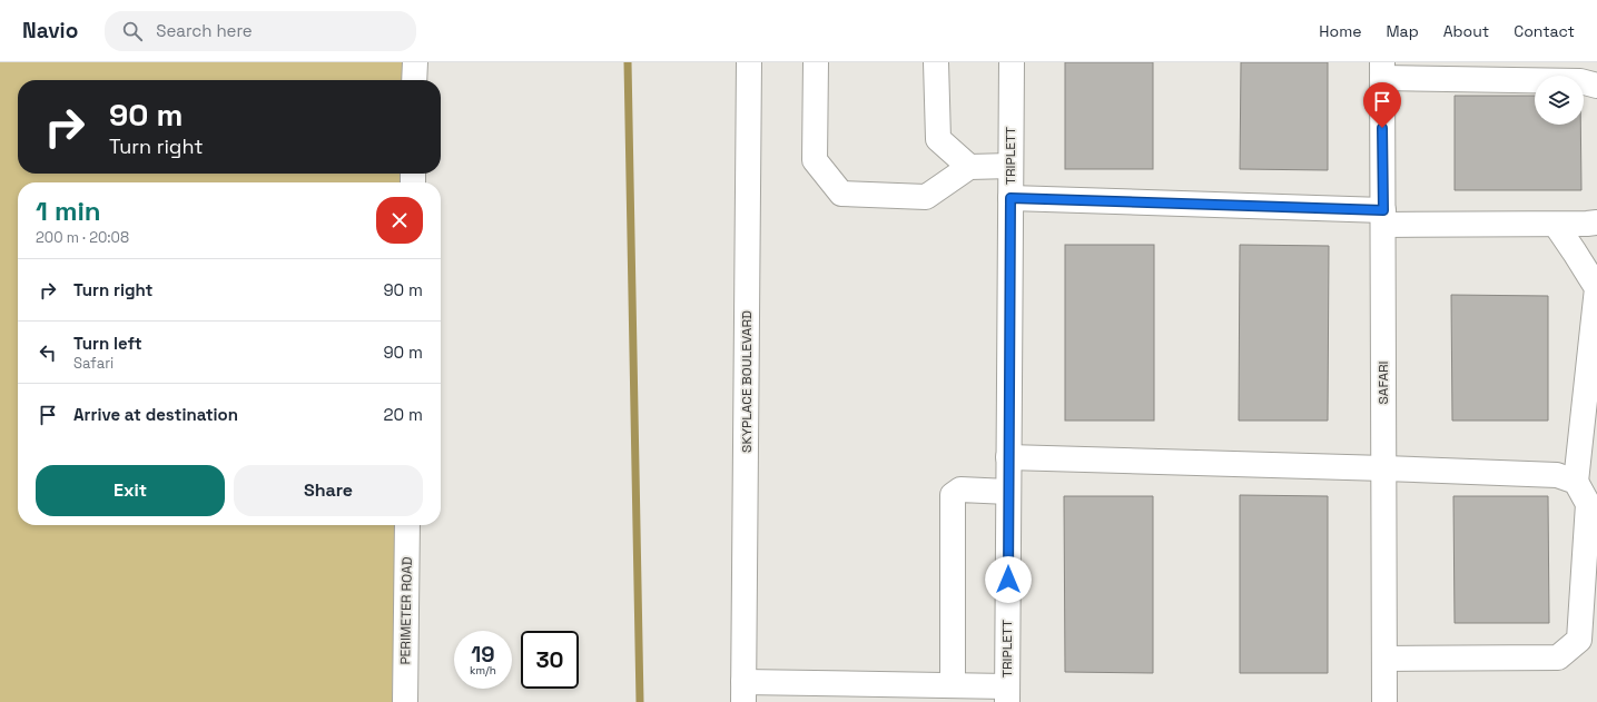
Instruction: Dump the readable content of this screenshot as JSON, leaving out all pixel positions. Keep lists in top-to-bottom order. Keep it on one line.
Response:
{"streets":{"street":["TRIPLETT","SKYPLACE BOULEVARD","SAFARI","PERIMETER ROAD"]},"page":{"header":"Navio","search":"Search here","nav":["Home","Map","About","Contact"],"turn":["90 m","Turn right"],"heading":["1 min","200 m · 20:08"],"list":[{"name":"Turn right","value":"90 m"},{"name":"Turn left","note":"Safari","value":"90 m"},{"name":"Arrive at destination","value":"20 m"}],"buttons":["Exit","Share"],"speed":"19 km/h","limit":"30"}}
